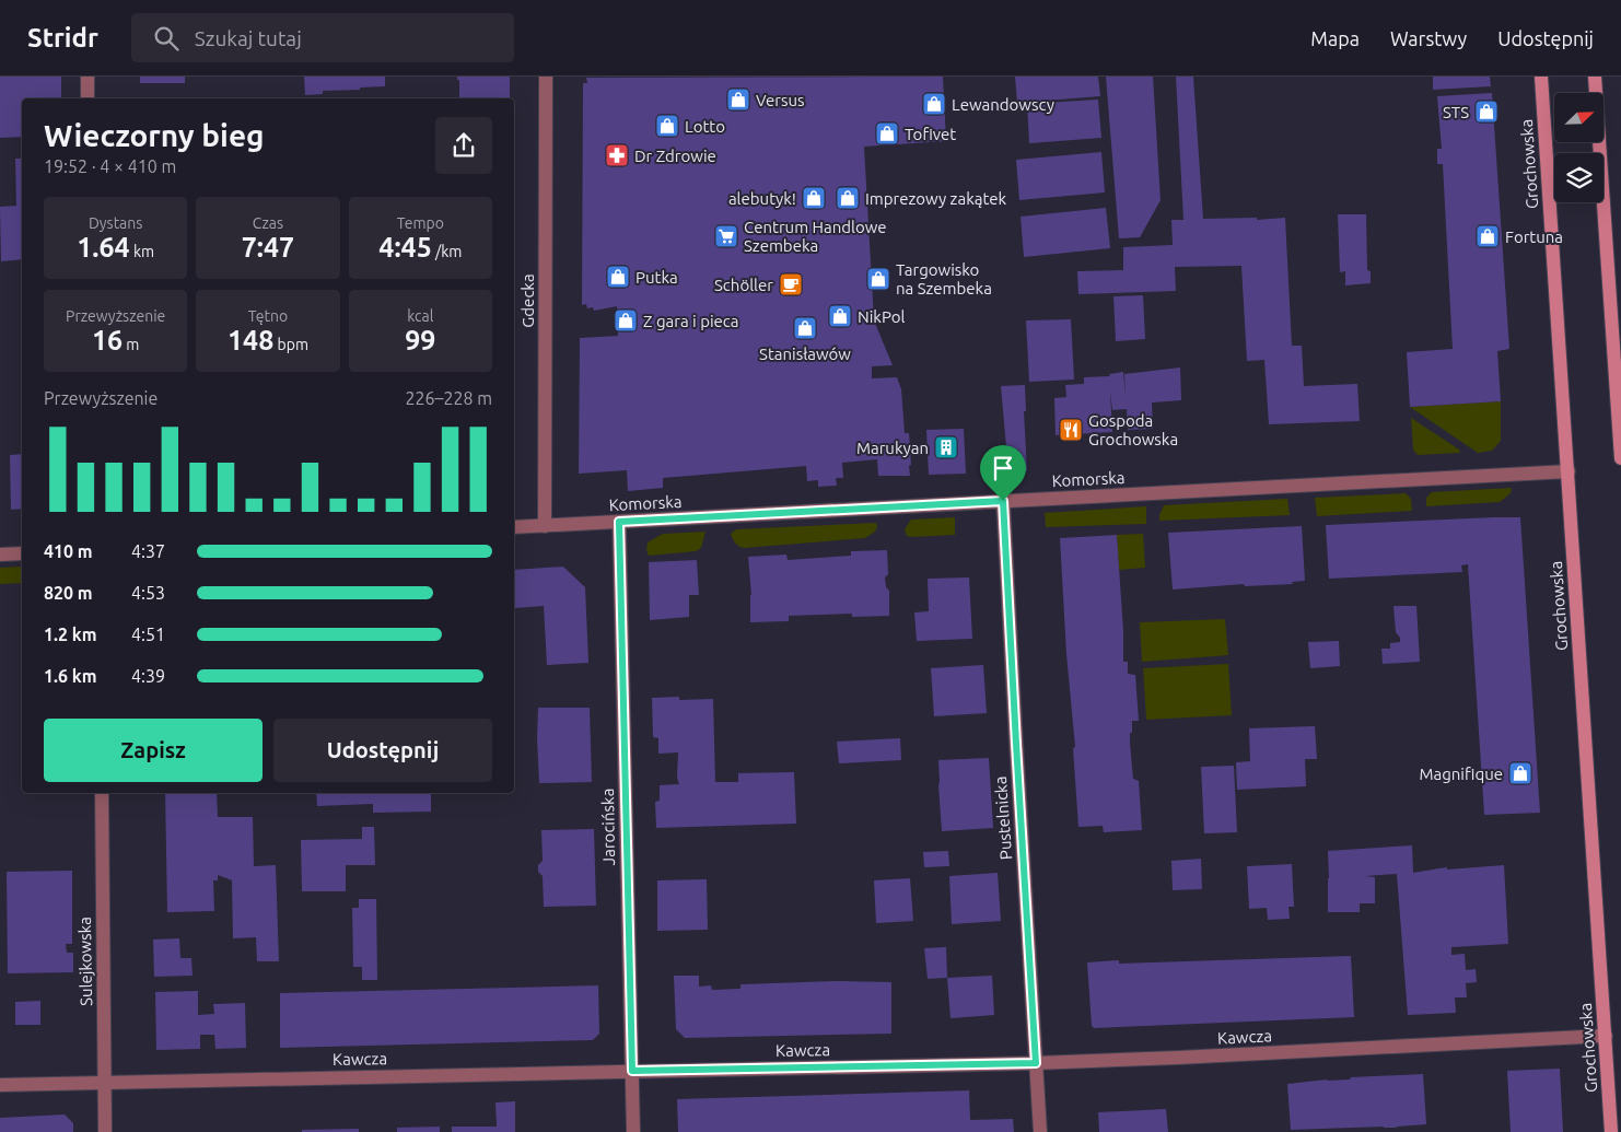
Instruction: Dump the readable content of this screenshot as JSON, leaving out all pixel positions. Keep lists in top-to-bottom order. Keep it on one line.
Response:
{"streets":{"main road":["Grochowska"],"street":["Gdecka","Komorska","Pustelnicka","Jarocińska","Sulejkowska","Kawcza"]},"crossings":[["Grochowska","Komorska"],["Grochowska","Kawcza"],["Gdecka","Komorska"],["Komorska","Pustelnicka"],["Komorska","Jarocińska"],["Pustelnicka","Kawcza"],["Jarocińska","Kawcza"],["Sulejkowska","Kawcza"]],"places":{"shop":["Versus","Lewandowscy","STS","Lotto","Tofivet","alebutyk!","Imprezowy zakątek","Fortuna","Putka","Targowisko na Szembeka","NikPol","Z gara i pieca","Stanisławów","Magnifique"],"pharmacy":["Dr Zdrowie"],"supermarket":["Centrum Handlowe Szembeka"],"cafe":["Schöller"],"restaurant":["Gospoda Grochowska"],"building":["Marukyan"]},"north":"top right","page":{"header":"Stridr","search":"Szukaj tutaj","nav":["Mapa","Warstwy","Udostępnij"],"heading":["Wieczorny bieg","19:52 · 4 × 410 m"],"stats":[["Dystans","1.64 km"],["Czas","7:47"],["Tempo","4:45 /km"],["Przewyższenie","16 m"],["Tętno","148 bpm"],["kcal","99"]],"chart":["Przewyższenie","226–228 m"],"list":[{"name":"410 m","note":"4:37"},{"name":"820 m","note":"4:53"},{"name":"1.2 km","note":"4:51"},{"name":"1.6 km","note":"4:39"}],"buttons":["Zapisz","Udostępnij"]}}
